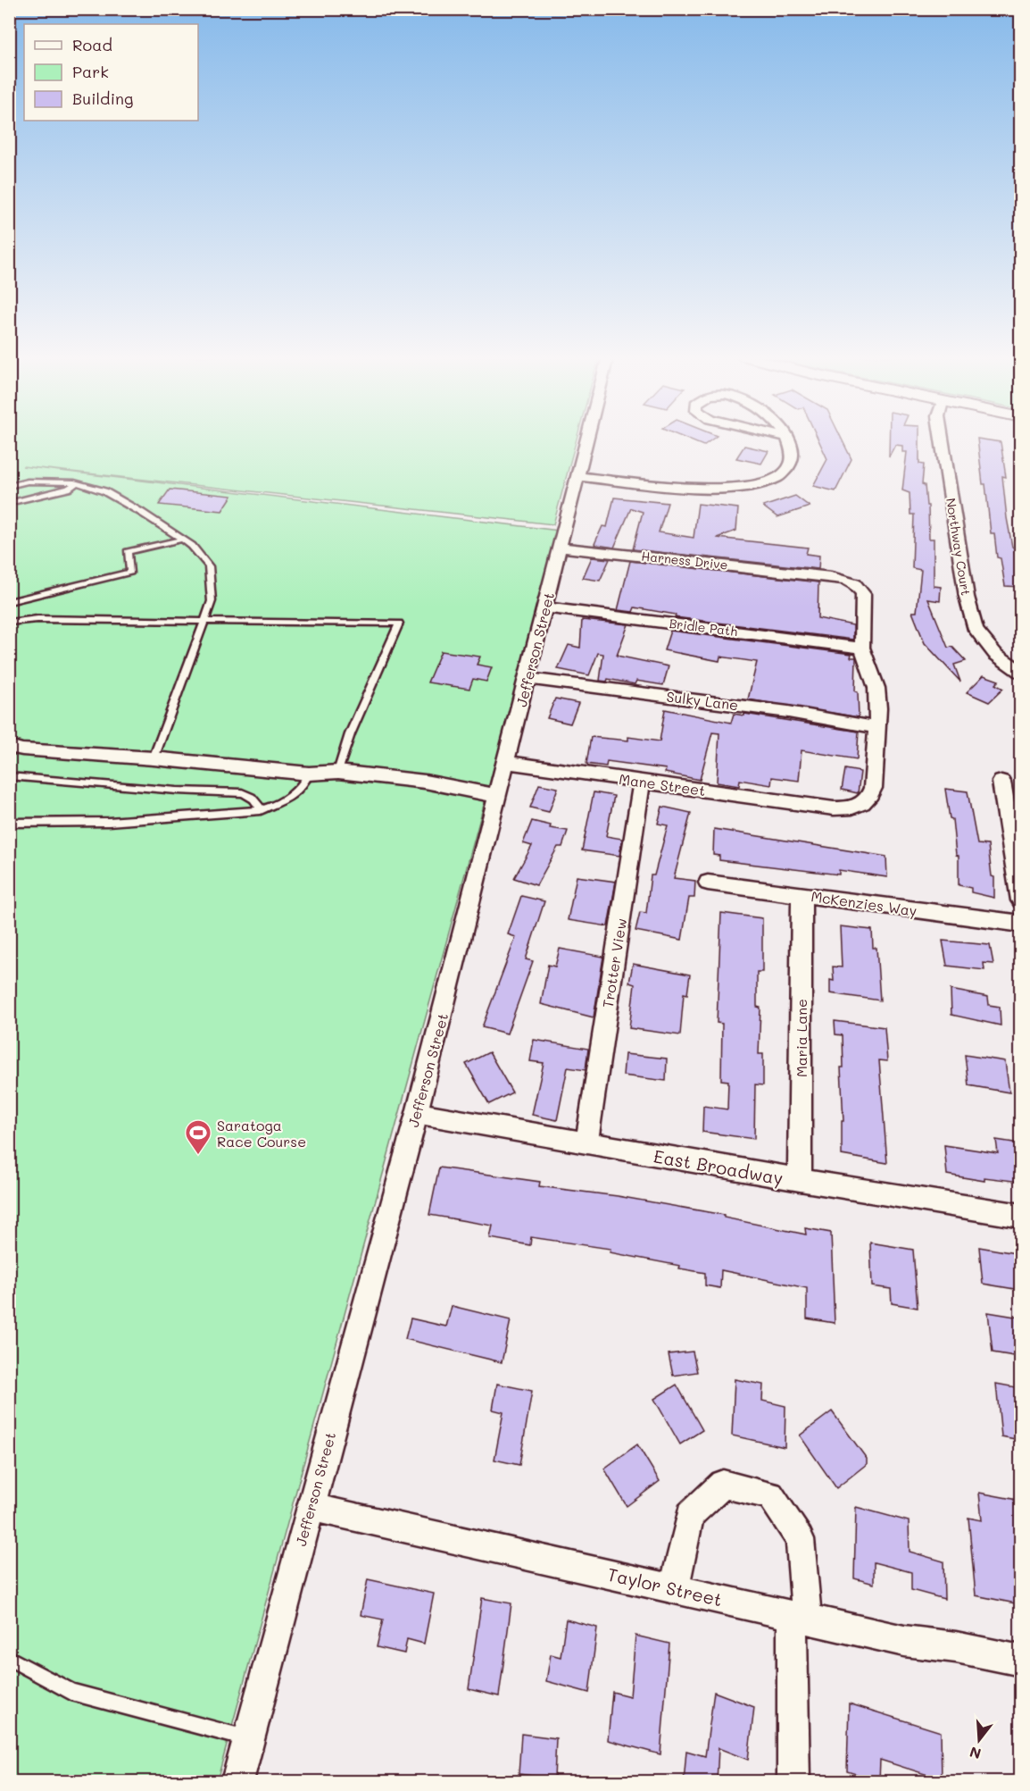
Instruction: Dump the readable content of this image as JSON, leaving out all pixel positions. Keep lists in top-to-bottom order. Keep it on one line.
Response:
{"streets":{"street":["Northway Court","Harness Drive","Bridle Path","Jefferson Street","Sulky Lane","Mane Street","McKenzies Way","Trotter View","Maria Lane","East Broadway","Taylor Street"]},"crossings":[["Harness Drive","Bridle Path"],["Harness Drive","Jefferson Street"],["Bridle Path","Jefferson Street"],["Jefferson Street","Sulky Lane"],["Jefferson Street","Mane Street"],["Jefferson Street","East Broadway"],["Jefferson Street","Taylor Street"],["Sulky Lane","Mane Street"],["Mane Street","Trotter View"],["McKenzies Way","Maria Lane"],["Trotter View","East Broadway"],["Maria Lane","East Broadway"]],"places":{"sports":["Saratoga Race Course"]},"legend":["Road","Park","Building"],"north":"bottom"}
